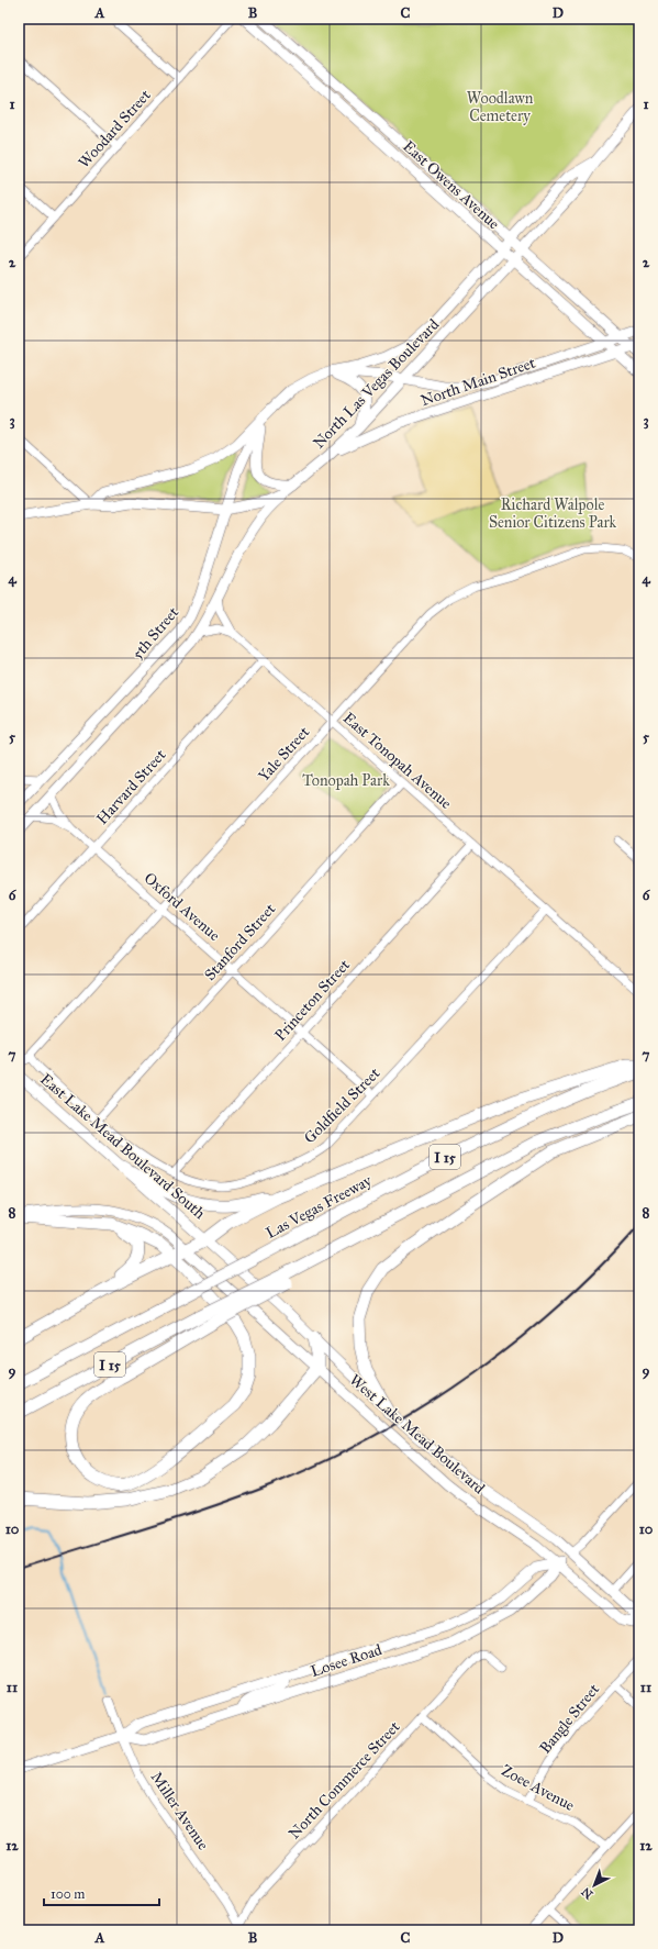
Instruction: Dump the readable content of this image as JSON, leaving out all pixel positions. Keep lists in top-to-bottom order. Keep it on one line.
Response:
{"streets":{"highway":["I 15","Las Vegas Freeway"],"main road":["East Owens Avenue","North Main Street","North Las Vegas Boulevard","5th Street","East Lake Mead Boulevard South","West Lake Mead Boulevard","Losee Road"],"street":["Woodard Street","Yale Street","East Tonopah Avenue","Harvard Street","Oxford Avenue","Stanford Street","Princeton Street","Goldfield Street","Bangle Street","North Commerce Street","Zoee Avenue","Miller Avenue"]},"crossings":[["East Owens Avenue","North Main Street"],["East Owens Avenue","North Las Vegas Boulevard"],["North Main Street","North Las Vegas Boulevard"],["North Las Vegas Boulevard","5th Street"],["Yale Street","East Tonopah Avenue"],["Yale Street","Oxford Avenue"],["Yale Street","Goldfield Street"],["East Tonopah Avenue","Harvard Street"],["East Tonopah Avenue","Stanford Street"],["East Tonopah Avenue","Princeton Street"],["East Tonopah Avenue","Goldfield Street"],["Harvard Street","Oxford Avenue"],["Oxford Avenue","Stanford Street"],["Oxford Avenue","Princeton Street"],["Oxford Avenue","Goldfield Street"],["Stanford Street","Goldfield Street"],["Princeton Street","Goldfield Street"],["East Lake Mead Boulevard South","West Lake Mead Boulevard"],["West Lake Mead Boulevard","Losee Road"],["Losee Road","Miller Avenue"],["Bangle Street","Zoee Avenue"],["North Commerce Street","Zoee Avenue"],["North Commerce Street","Miller Avenue"]],"parks":["Woodlawn Cemetery","Richard Walpole Senior Citizens Park","Tonopah Park"],"scale_bar":"100 m","north":"bottom left","grid":{"columns":["A","B","C","D"],"rows":["1","2","3","4","5","6","7","8","9","10","11","12"]}}
